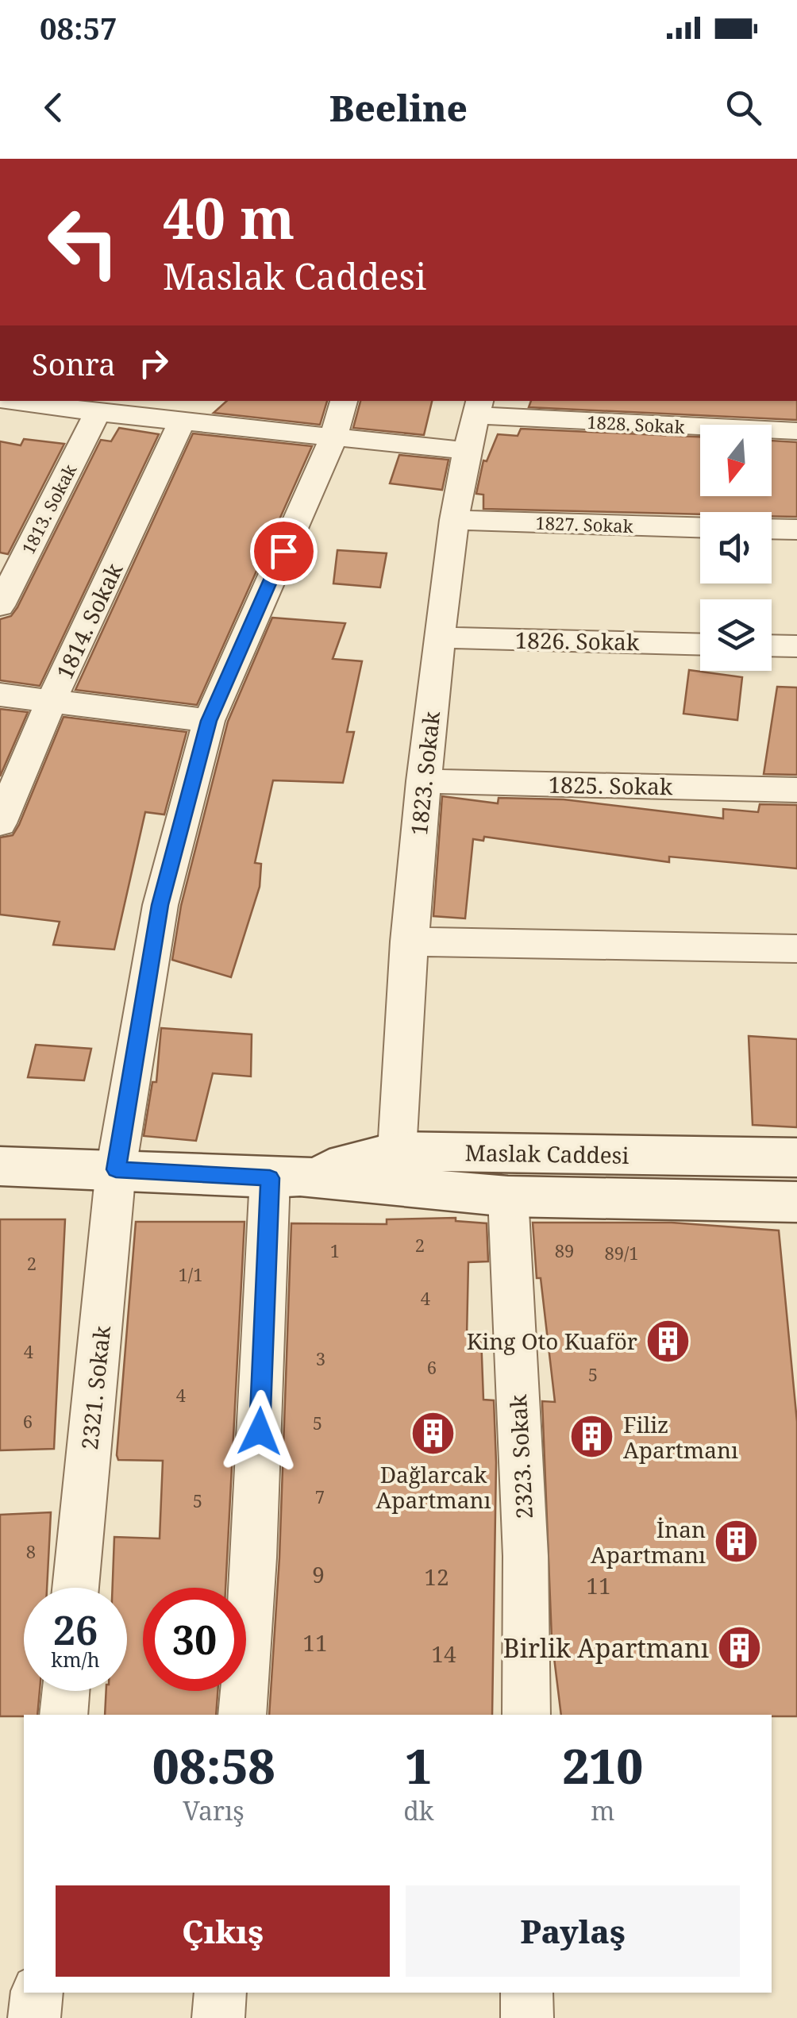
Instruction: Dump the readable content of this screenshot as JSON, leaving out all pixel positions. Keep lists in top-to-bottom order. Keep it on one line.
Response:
{"streets":{"main road":["Maslak Caddesi"],"street":["1828. Sokak","1813. Sokak","1827. Sokak","1814. Sokak","1826. Sokak","1823. Sokak","1825. Sokak","2321. Sokak","2323. Sokak"]},"crossings":[["1828. Sokak","1823. Sokak"],["1827. Sokak","1823. Sokak"],["1826. Sokak","1823. Sokak"],["1823. Sokak","1825. Sokak"],["1823. Sokak","Maslak Caddesi"],["Maslak Caddesi","2321. Sokak"],["Maslak Caddesi","2323. Sokak"]],"places":{"building":["King Oto Kuaför","Dağlarcak Apartmanı","Filiz Apartmanı","İnan Apartmanı","Birlik Apartmanı"]},"house_numbers":["2","1","89","89/1","2","1/1","4","4","3","6","5","4","6","5","7","5","8","9","12","11","11","14"],"north":"bottom","page":{"status":"08:57","header":"Beeline","turn":["40 m","Maslak Caddesi"],"then":"Sonra","speed":"26 km/h","limit":"30","eta":["08:58","Varış","1","dk","210","m"],"buttons":["Çıkış","Paylaş"]}}
